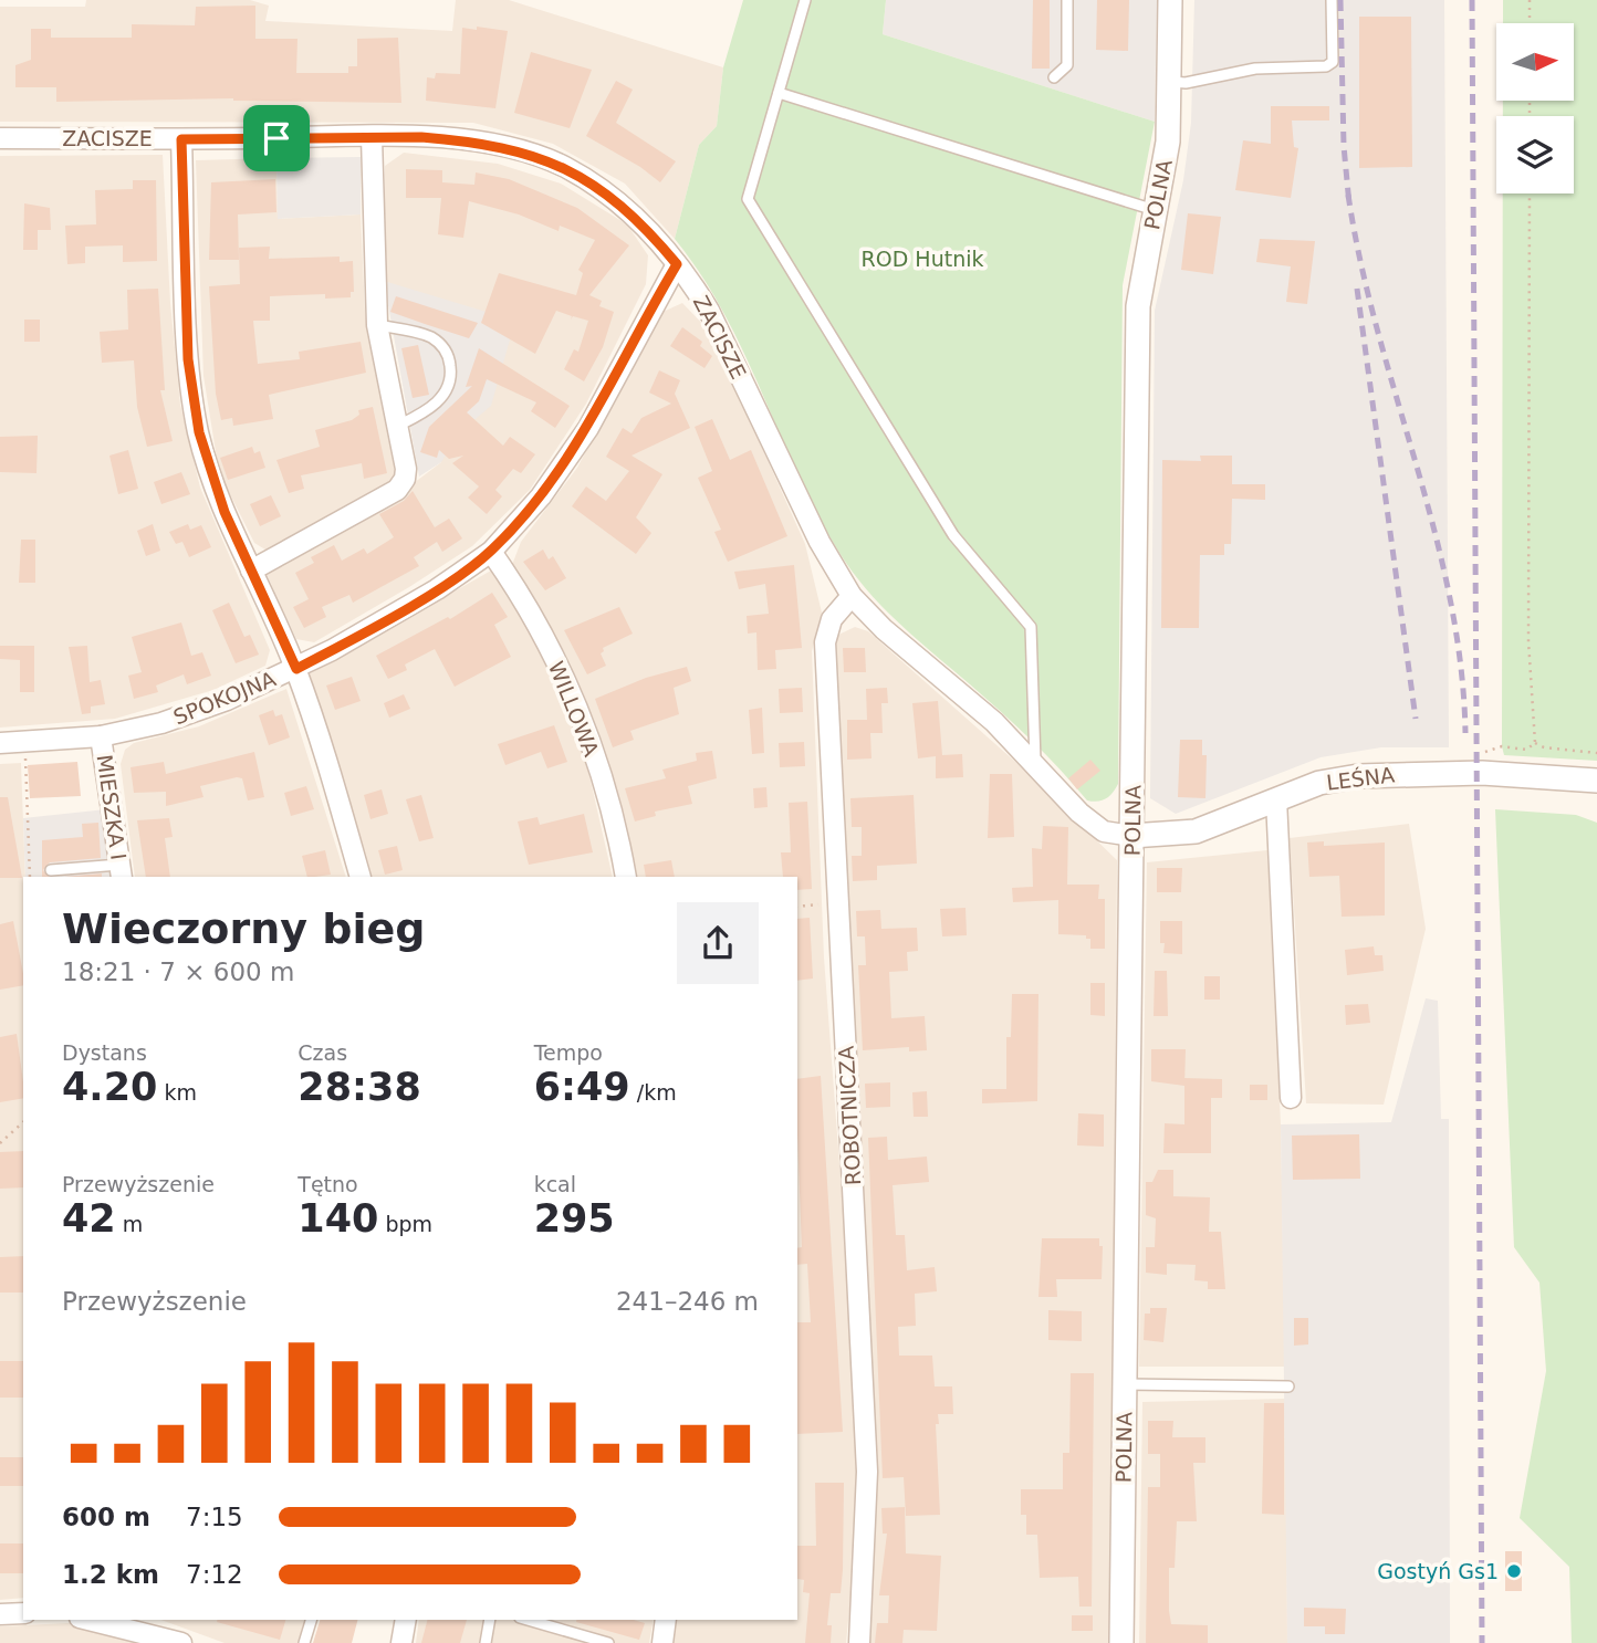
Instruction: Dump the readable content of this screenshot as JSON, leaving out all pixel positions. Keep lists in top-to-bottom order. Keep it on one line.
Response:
{"streets":{"street":["ZACISZE","POLNA","SPOKOJNA","WILLOWA","LEŚNA","MIESZKA I","ROBOTNICZA"]},"crossings":[["ZACISZE","POLNA"],["ZACISZE","SPOKOJNA"],["ZACISZE","LEŚNA"],["ZACISZE","ROBOTNICZA"],["POLNA","LEŚNA"],["SPOKOJNA","WILLOWA"],["SPOKOJNA","MIESZKA I"]],"parks":["ROD Hutnik"],"places":["Gostyń Gs1"],"north":"right","page":{"heading":["Wieczorny bieg","18:21 · 7 × 600 m"],"stats":[["Dystans","4.20 km"],["Czas","28:38"],["Tempo","6:49 /km"],["Przewyższenie","42 m"],["Tętno","140 bpm"],["kcal","295"]],"chart":["Przewyższenie","241–246 m"],"list":[{"name":"600 m","note":"7:15"},{"name":"1.2 km","note":"7:12"}]}}
